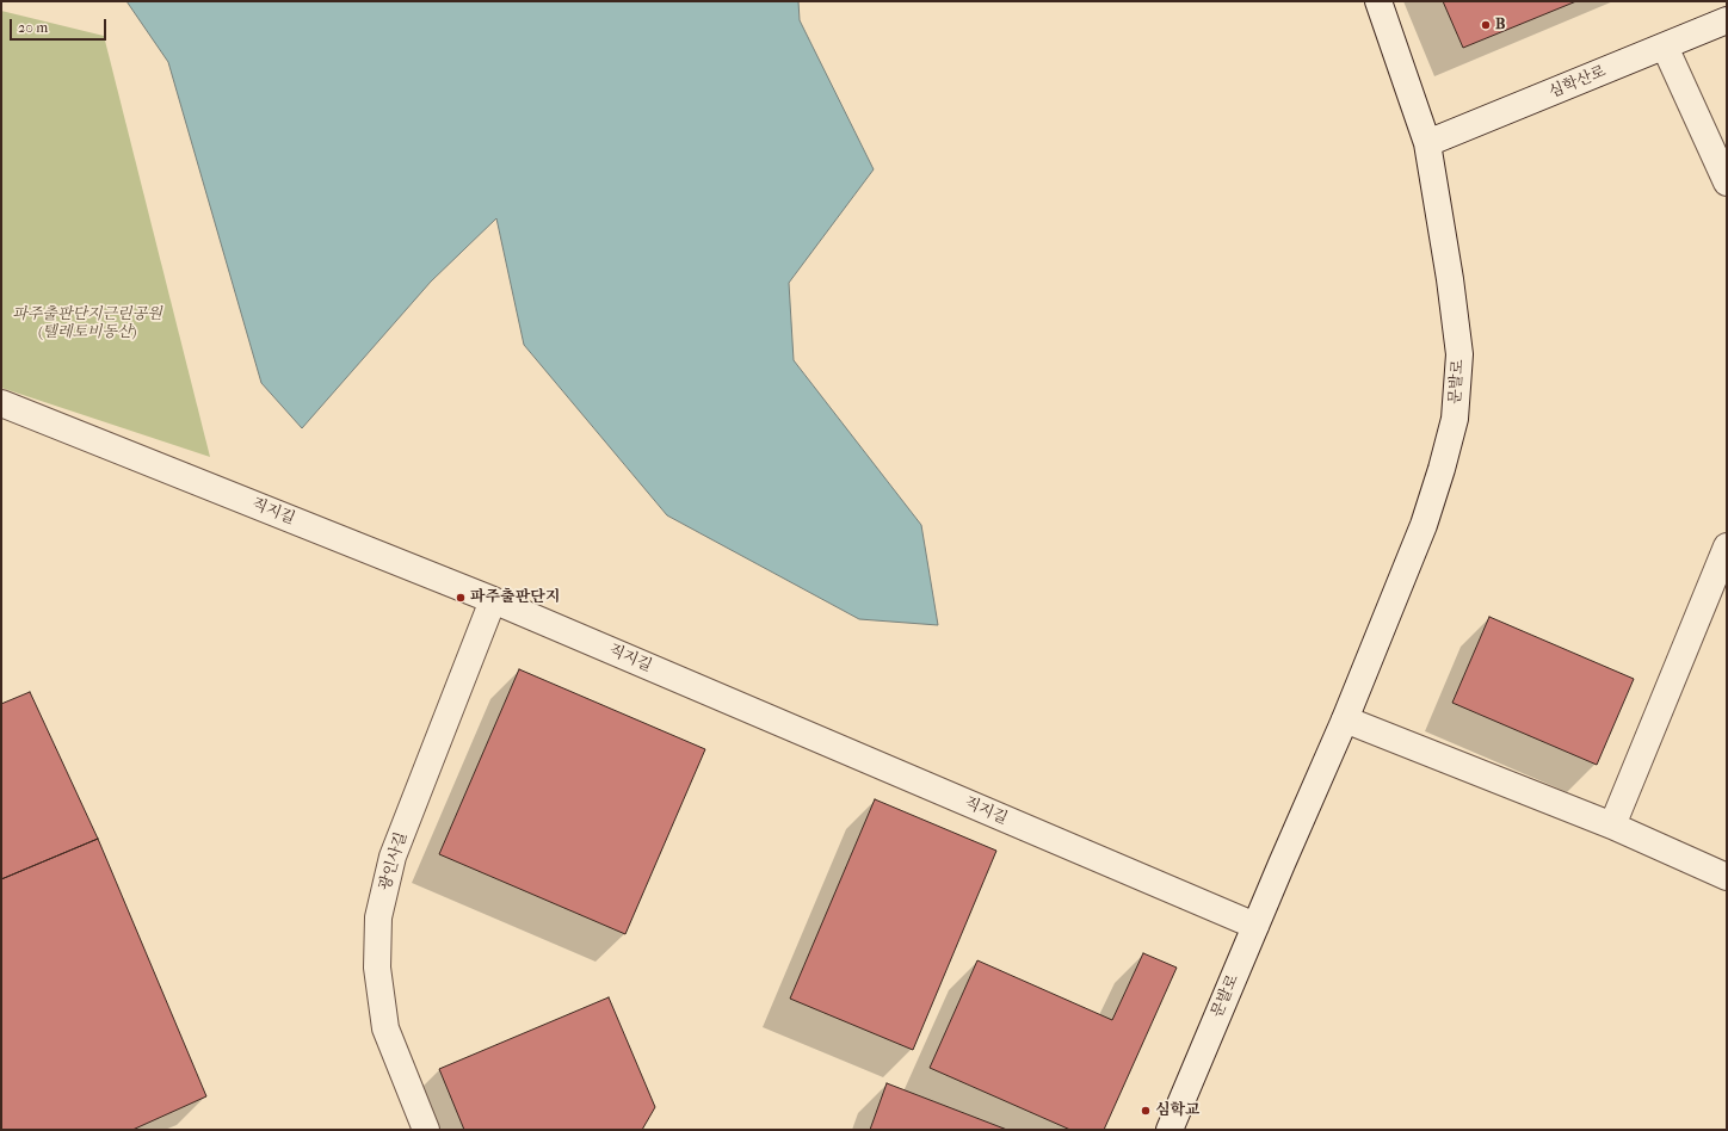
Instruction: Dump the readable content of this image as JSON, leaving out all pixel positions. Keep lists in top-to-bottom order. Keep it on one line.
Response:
{"streets":{"street":["심학산로","문발로","직지길","광인사길"]},"crossings":[["심학산로","문발로"],["문발로","직지길"],["직지길","광인사길"]],"parks":["파주출판단지근린공원 (텔레토비동산)"],"places":["B","파주출판단지","심학교"],"scale_bar":"20 m"}
